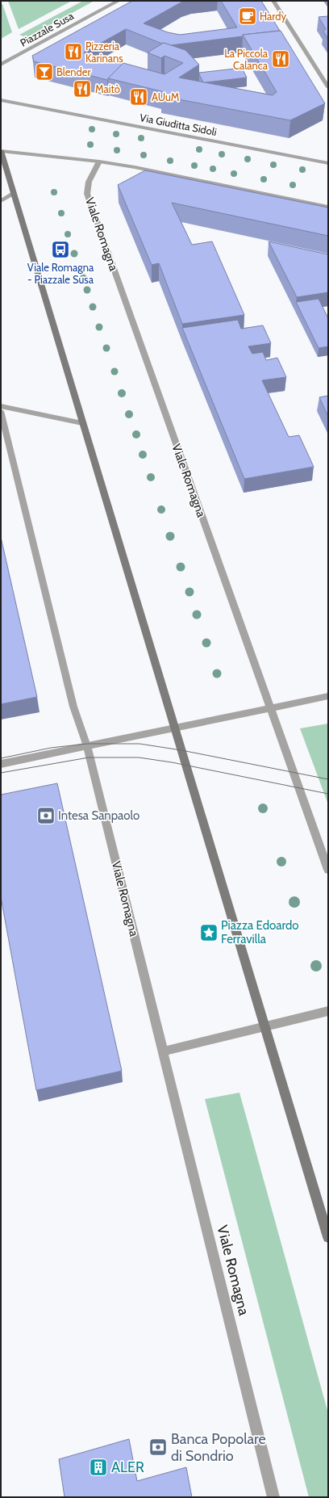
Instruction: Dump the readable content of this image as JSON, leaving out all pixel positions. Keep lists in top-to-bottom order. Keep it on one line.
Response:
{"streets":{"street":["Piazzale Susa","Via Giuditta Sidoli","Viale Romagna"]},"places":{"cafe":["Hardy"],"restaurant":["Pizzeria Karinans","La Piccola Calanca","Maitò","AUuM"],"bar":["Blender"],"bus stop":["Viale Romagna - Piazzale Susa"],"bank":["Intesa Sanpaolo","Banca Popolare di Sondrio"],"place":["Piazza Edoardo Ferravilla"],"building":["ALER"]}}
